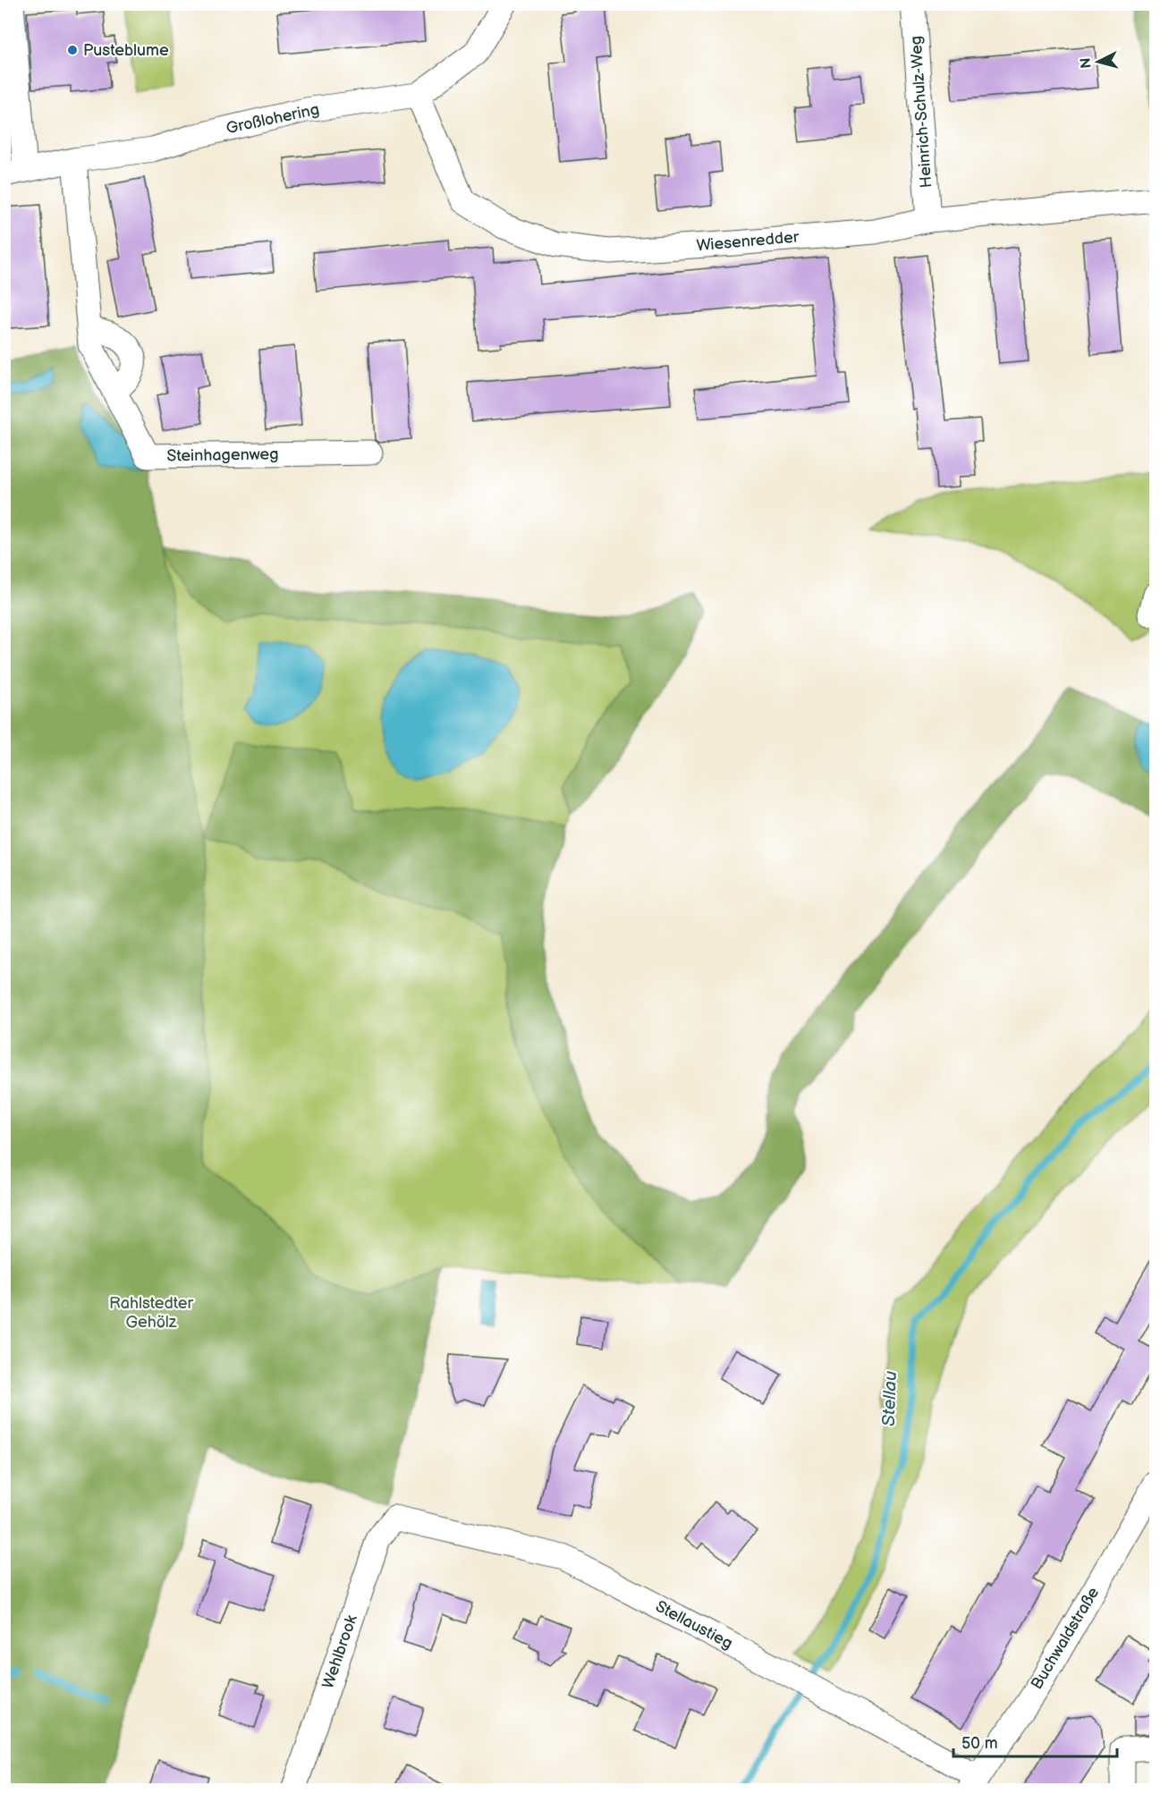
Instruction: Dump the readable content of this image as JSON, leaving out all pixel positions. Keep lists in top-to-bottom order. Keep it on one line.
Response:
{"streets":{"street":["Heinrich-Schulz-Weg","Großlohering","Wiesenredder","Steinhagenweg","Stellaustieg","Buchwaldstraße","Wehlbrook"]},"crossings":[["Heinrich-Schulz-Weg","Wiesenredder"],["Großlohering","Wiesenredder"],["Großlohering","Steinhagenweg"],["Stellaustieg","Buchwaldstraße"],["Stellaustieg","Wehlbrook"]],"water":["Stellau"],"parks":["Rahlstedter Gehölz"],"places":["Pusteblume"],"scale_bar":"50 m","north":"left"}
